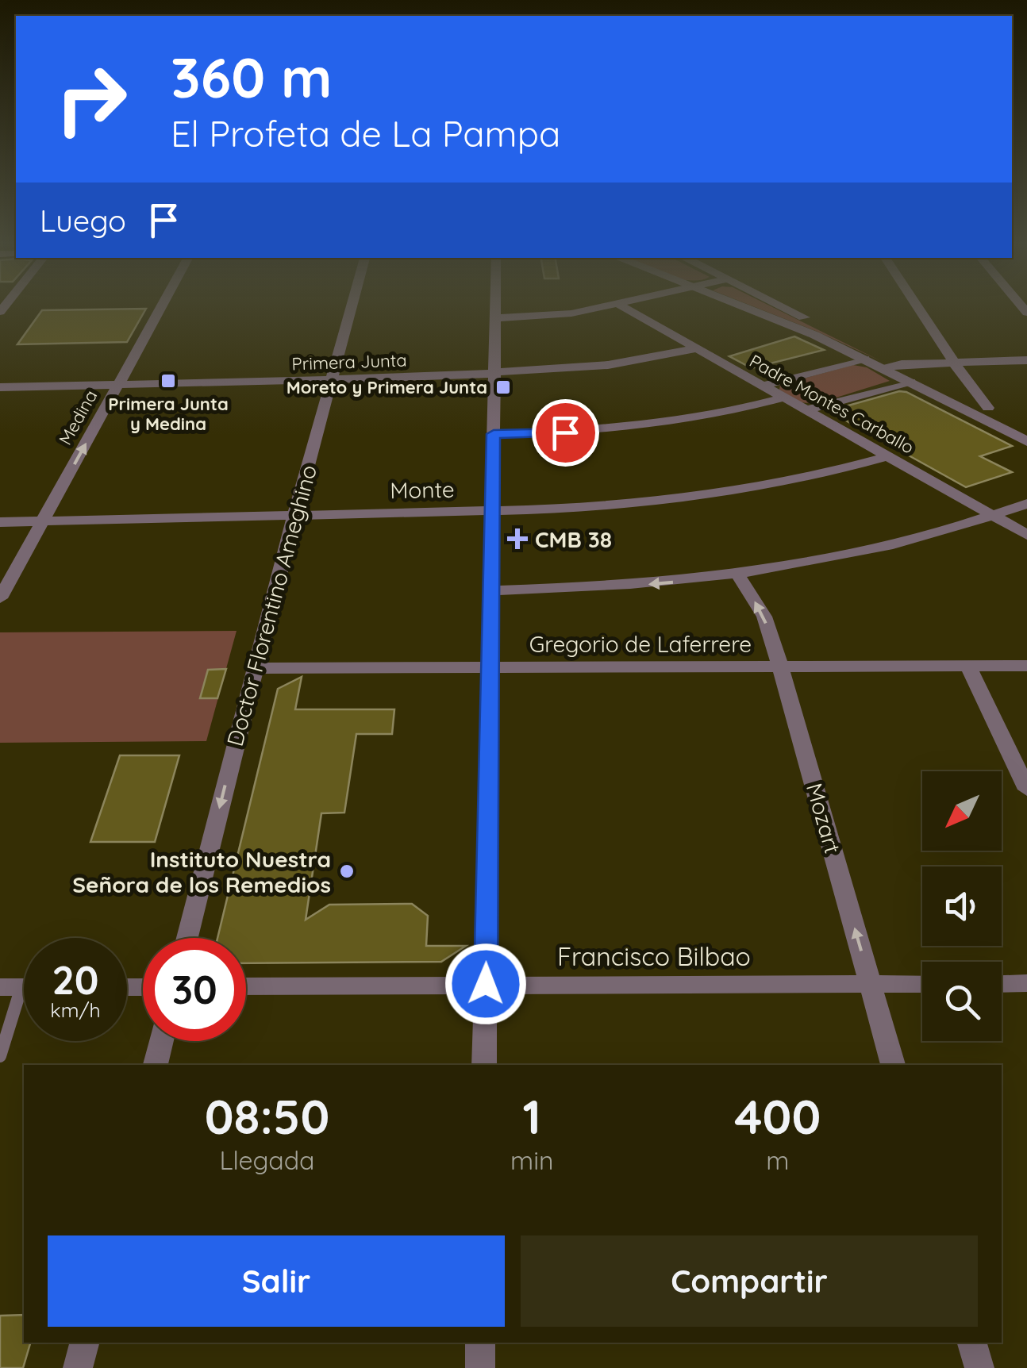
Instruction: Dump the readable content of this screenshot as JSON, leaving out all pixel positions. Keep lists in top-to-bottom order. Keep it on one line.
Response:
{"streets":{"street":["Primera Junta","Padre Montes Carballo","Medina","Monte","Doctor Florentino Ameghino","Gregorio de Laferrere","Mozart","Francisco Bilbao"]},"crossings":[["Primera Junta","Padre Montes Carballo"],["Primera Junta","Medina"],["Primera Junta","Doctor Florentino Ameghino"],["Padre Montes Carballo","Monte"],["Medina","Monte"],["Monte","Doctor Florentino Ameghino"],["Doctor Florentino Ameghino","Gregorio de Laferrere"],["Gregorio de Laferrere","Mozart"],["Mozart","Francisco Bilbao"]],"one_way":["Medina","Doctor Florentino Ameghino","Mozart"],"places":{"transit":["Primera Junta y Medina","Moreto y Primera Junta"],"health":["CMB 38"],"other":["Instituto Nuestra Señora de los Remedios"]},"north":"bottom left","page":{"turn":["360 m","El Profeta de La Pampa"],"then":"Luego","speed":"20 km/h","limit":"30","eta":["08:50","Llegada","1","min","400","m"],"buttons":["Salir","Compartir"]}}
